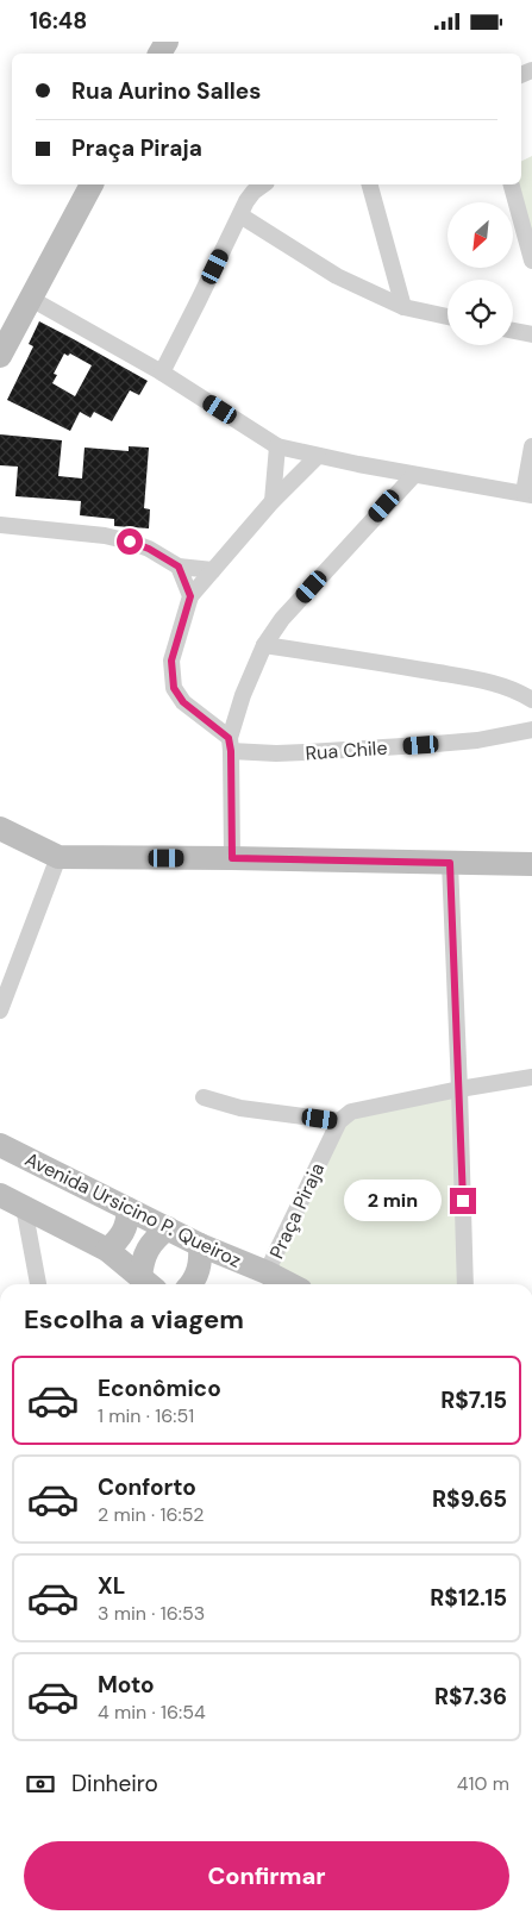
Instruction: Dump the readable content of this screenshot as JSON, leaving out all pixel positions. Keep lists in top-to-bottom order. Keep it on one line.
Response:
{"streets":{"street":["Rua Chile","Avenida Ursicino P. Queiroz","Praça Piraja"]},"crossings":[["Avenida Ursicino P. Queiroz","Praça Piraja"]],"north":"bottom left","page":{"status":"16:48","banner":["Rua Aurino Salles","Praça Piraja"],"bubble":"2 min","heading":"Escolha a viagem","list":[{"name":"Econômico","note":"1 min · 16:51","value":"R$7.15"},{"name":"Conforto","note":"2 min · 16:52","value":"R$9.65"},{"name":"XL","note":"3 min · 16:53","value":"R$12.15"},{"name":"Moto","note":"4 min · 16:54","value":"R$7.36"}],"pay":["Dinheiro","410 m"],"buttons":"Confirmar"}}
